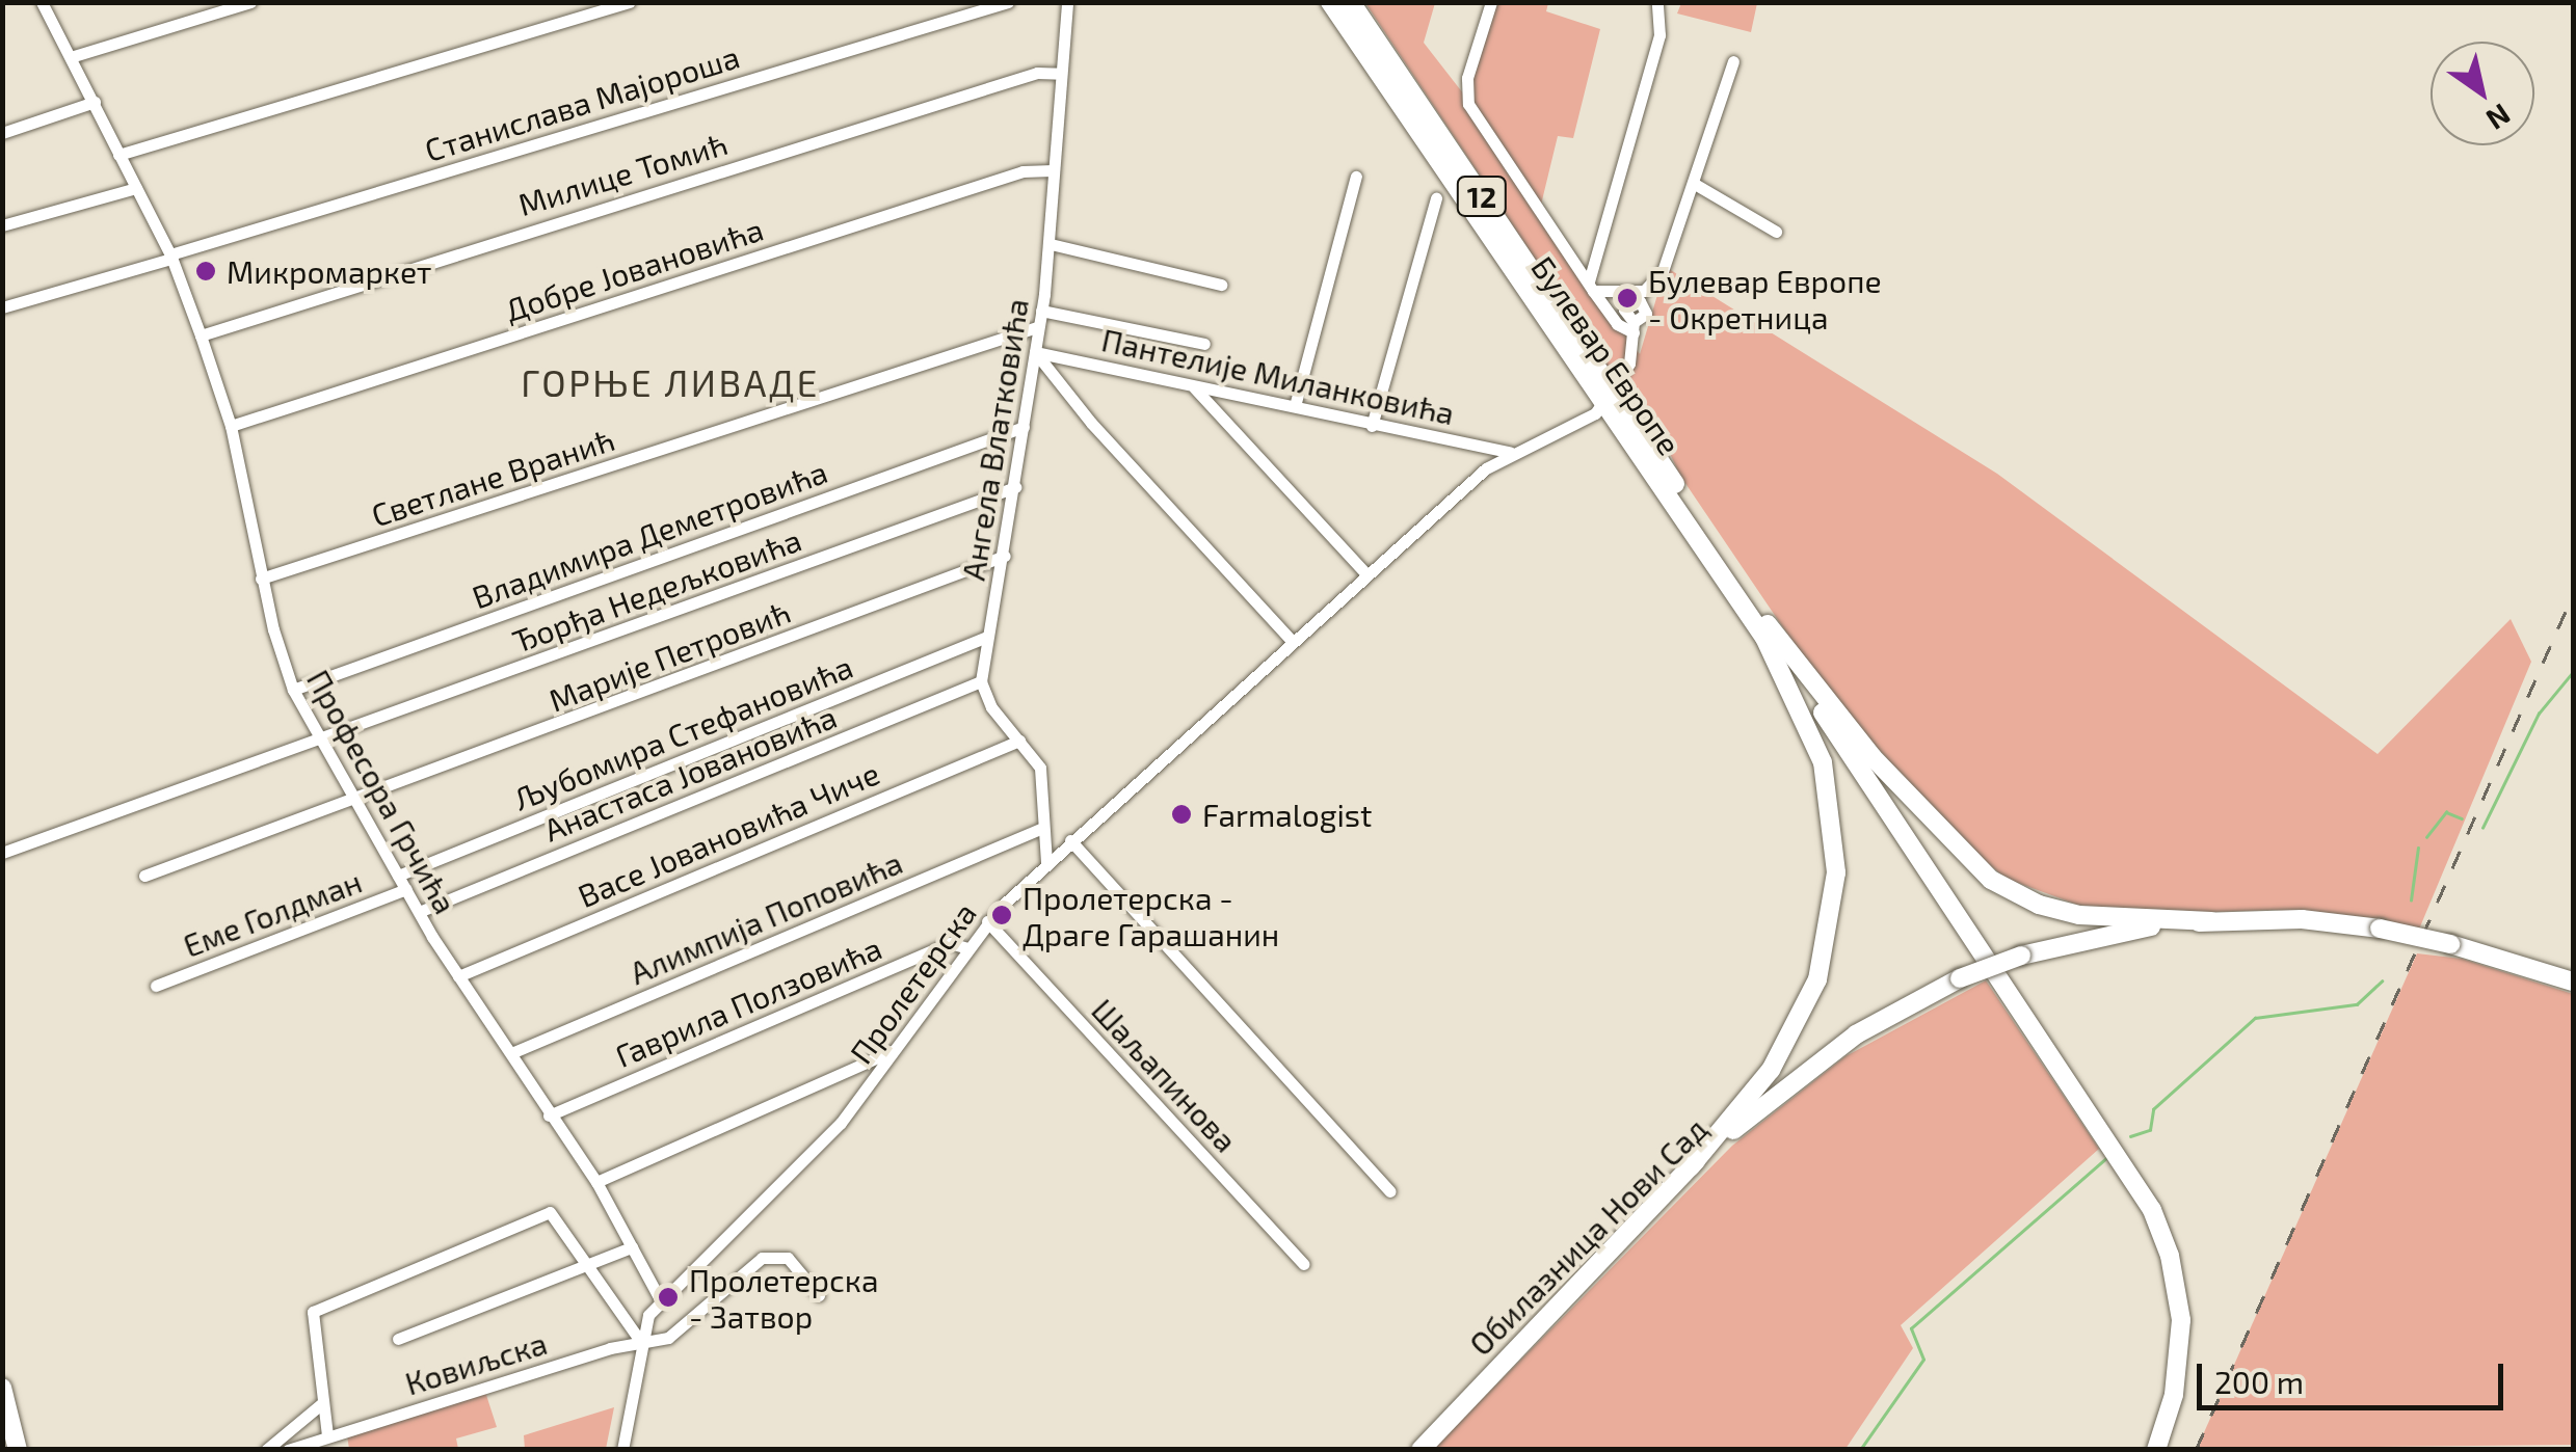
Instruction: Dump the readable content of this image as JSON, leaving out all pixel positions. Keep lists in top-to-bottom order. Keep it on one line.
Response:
{"streets":{"main road":["12","Булевар Европе","Обилазница Нови Сад"],"street":["Станислава Мајороша","Милице Томић","Добре Јовановића","Пантелије Миланковића","Ангела Влатковића","Светлане Вранић","Владимира Деметровића","Ђорђа Недељковића","Марије Петровић","Љубомира Стефановића","Анастаса Јовановића","Професора Грчића","Васе Јовановића Чиче","Еме Голдман","Алимпија Поповића","Пролетерска","Гаврила Ползовића","Шаљапинова","Ковиљска"]},"crossings":[["Станислава Мајороша","Професора Грчића"],["Милице Томић","Ангела Влатковића"],["Милице Томић","Професора Грчића"],["Добре Јовановића","Ангела Влатковића"],["Добре Јовановића","Професора Грчића"],["Булевар Европе","Пролетерска"],["Пантелије Миланковића","Ангела Влатковића"],["Пантелије Миланковића","Пролетерска"],["Ангела Влатковића","Светлане Вранић"],["Ангела Влатковића","Владимира Деметровића"],["Ангела Влатковића","Ђорђа Недељковића"],["Ангела Влатковића","Марије Петровић"],["Ангела Влатковића","Љубомира Стефановића"],["Ангела Влатковића","Анастаса Јовановића"],["Светлане Вранић","Професора Грчића"],["Владимира Деметровића","Професора Грчића"],["Ђорђа Недељковића","Професора Грчића"],["Марије Петровић","Професора Грчића"],["Љубомира Стефановића","Професора Грчића"],["Анастаса Јовановића","Професора Грчића"],["Професора Грчића","Васе Јовановића Чиче"],["Професора Грчића","Еме Голдман"],["Професора Грчића","Алимпија Поповића"],["Професора Грчића","Пролетерска"],["Професора Грчића","Гаврила Ползовића"],["Пролетерска","Гаврила Ползовића"],["Пролетерска","Шаљапинова"],["Пролетерска","Ковиљска"]],"districts":["ГОРЊЕ ЛИВАДЕ"],"places":["Микромаркет","Булевар Европе - Окретница","Farmalogist","Пролетерска - Драге Гарашанин","Пролетерска - Затвор"],"scale_bar":"200 m","north":"bottom right"}
